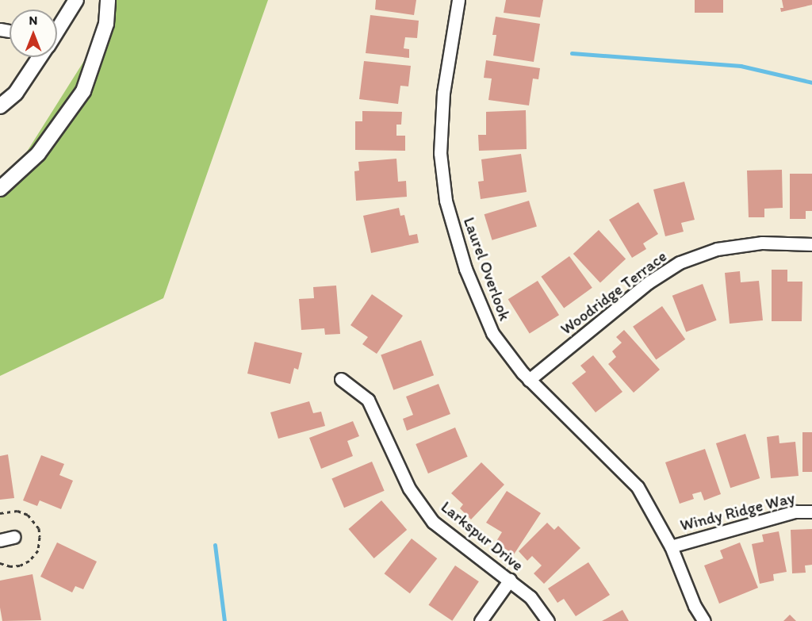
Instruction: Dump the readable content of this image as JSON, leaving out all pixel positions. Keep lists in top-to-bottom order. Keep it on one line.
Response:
{"streets":{"street":["Laurel Overlook","Woodridge Terrace","Windy Ridge Way","Larkspur Drive"]},"crossings":[["Laurel Overlook","Woodridge Terrace"],["Laurel Overlook","Windy Ridge Way"]],"north":"top"}
